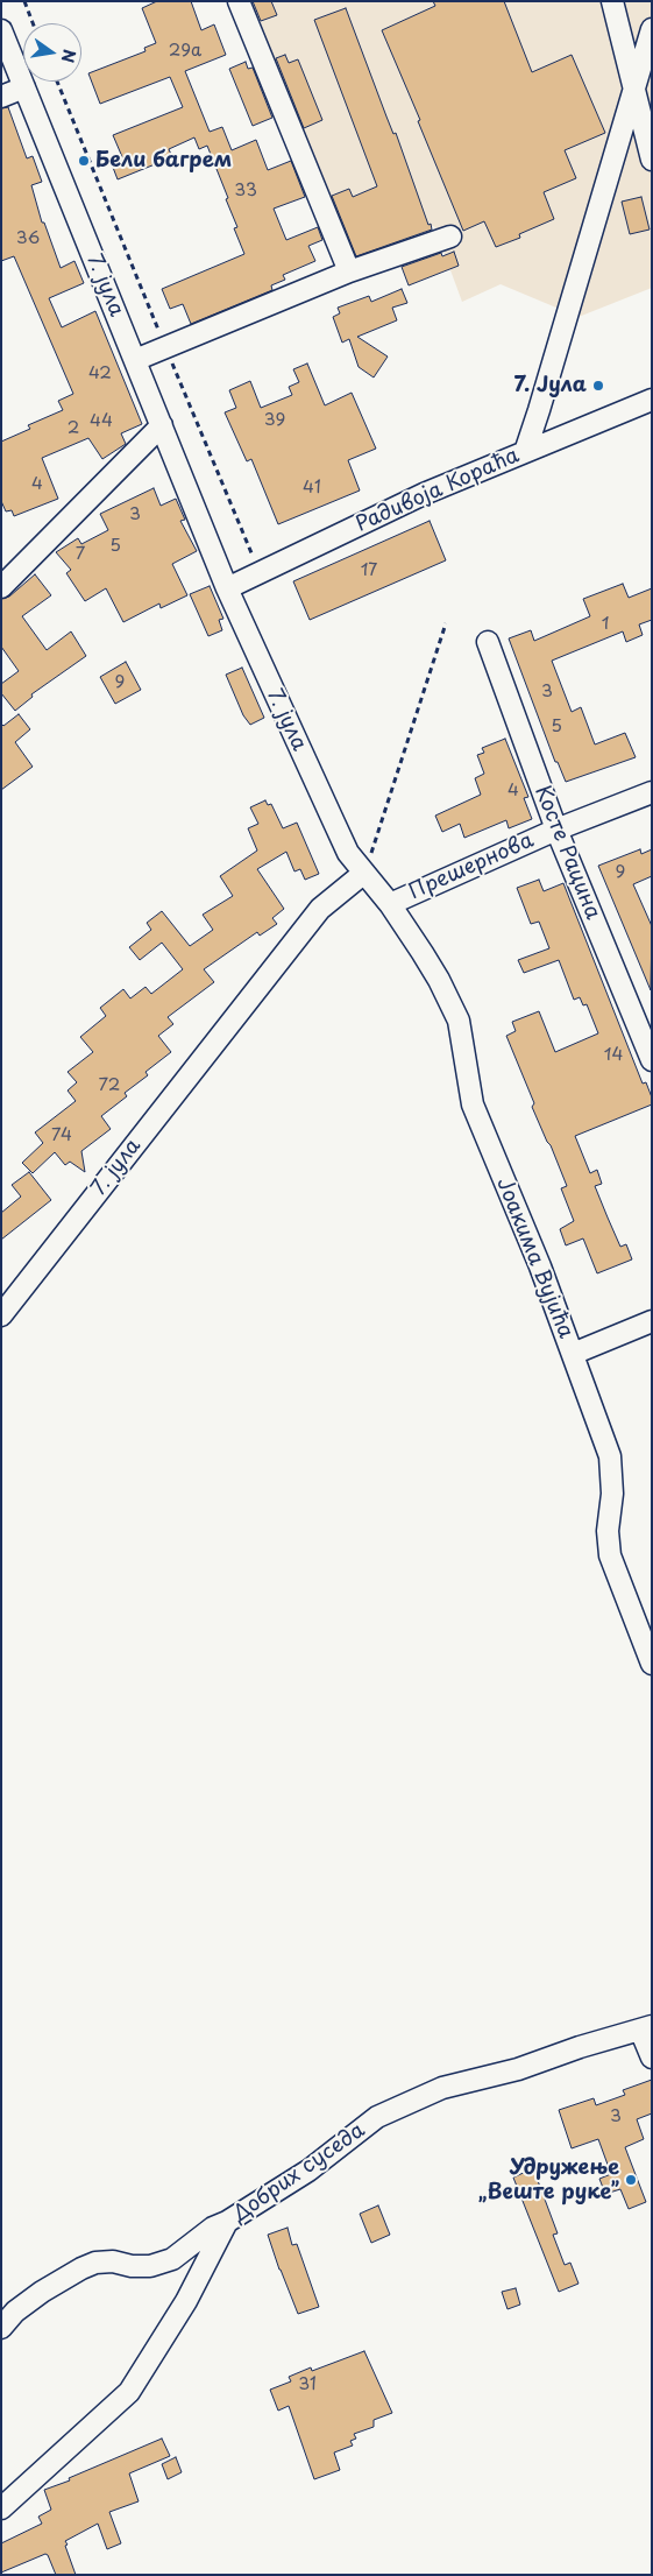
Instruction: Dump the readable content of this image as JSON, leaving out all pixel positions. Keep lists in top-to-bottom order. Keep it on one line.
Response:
{"streets":{"street":["7. јула","Радивоја Кораћа","Косте Рацина","Прешернова","Јоакима Вујића","Добрих суседа"]},"crossings":[["7. јула","Радивоја Кораћа"],["7. јула","Јоакима Вујића"],["Косте Рацина","Прешернова"],["Прешернова","Јоакима Вујића"]],"places":["Бели багрем","7. Јула","Удружење „Веште руке”"],"house_numbers":["29a","33","36","42","39","44","2","4","41","3","5","7","17","1","9","3","5","4","9","14","72","74","3","31"],"north":"right"}
